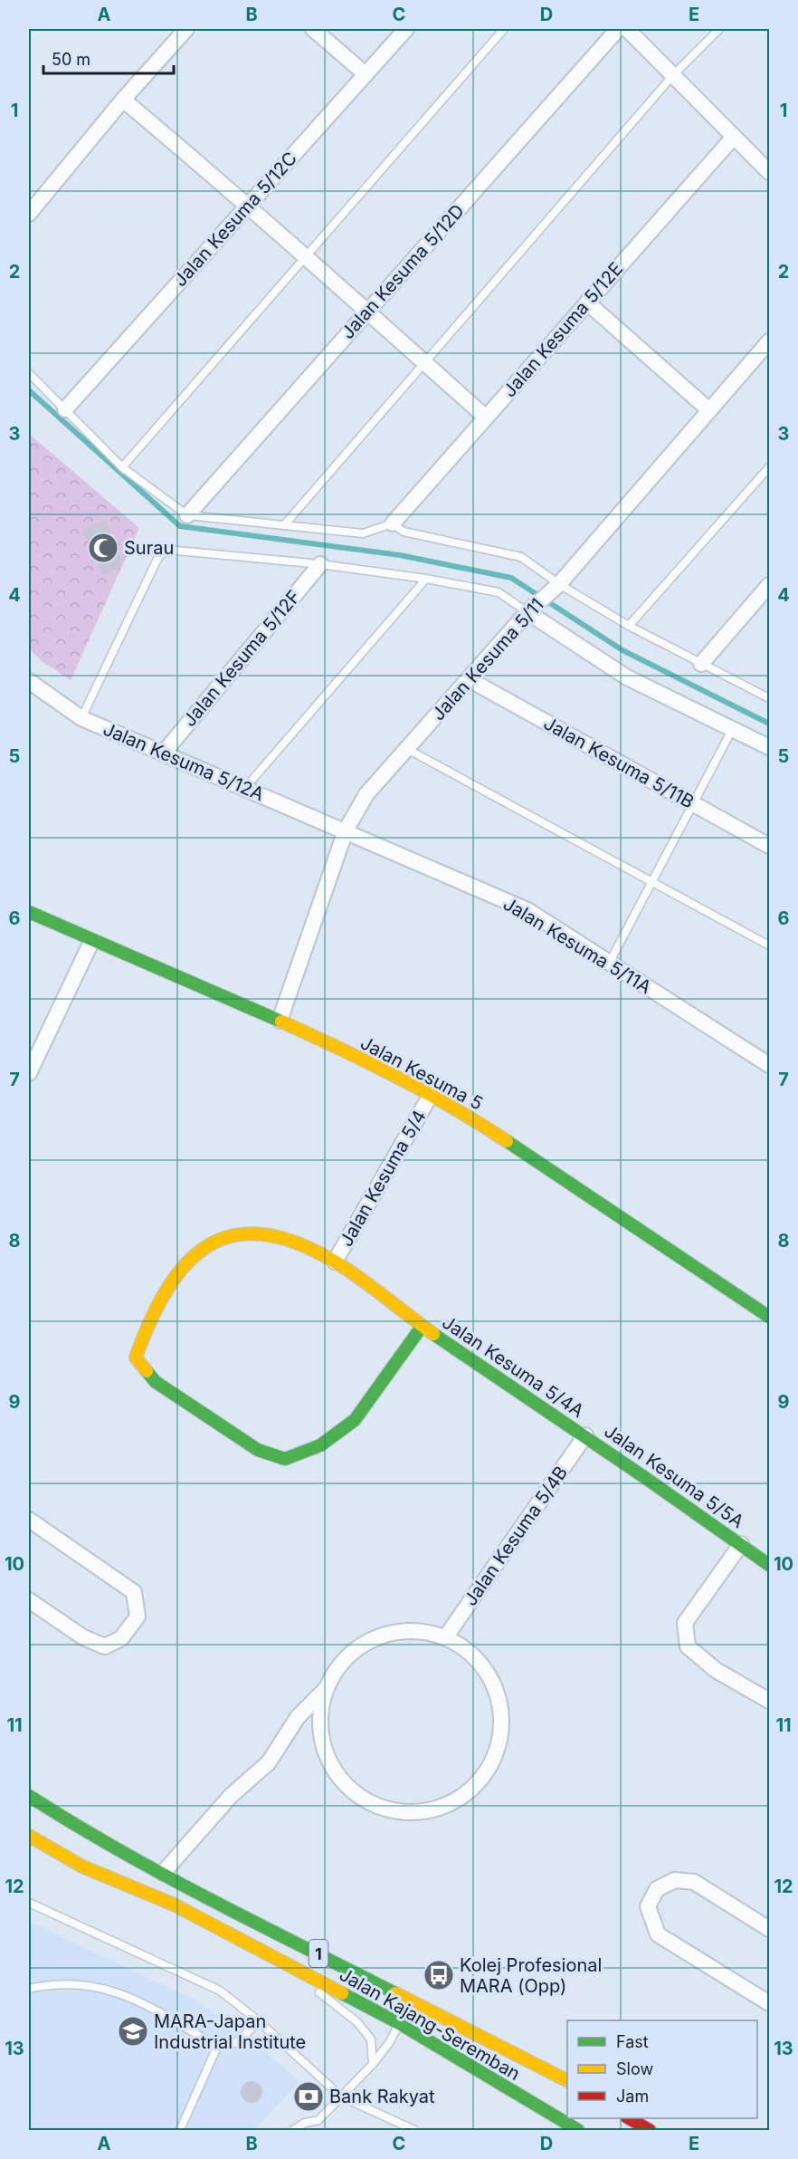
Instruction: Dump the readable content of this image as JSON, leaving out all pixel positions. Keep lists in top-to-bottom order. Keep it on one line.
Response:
{"streets":{"street":["Jalan Kesuma 5/12C","Jalan Kesuma 5/12D","Jalan Kesuma 5/12E","Jalan Kesuma 5/12F","Jalan Kesuma 5/11","Jalan Kesuma 5/12A","Jalan Kesuma 5/11B","Jalan Kesuma 5/11A","Jalan Kesuma 5","Jalan Kesuma 5/4","Jalan Kesuma 5/4A","Jalan Kesuma 5/5A","Jalan Kesuma 5/4B","1","Jalan Kajang-Seremban"]},"crossings":[["Jalan Kesuma 5/12F","Jalan Kesuma 5/12A"],["Jalan Kesuma 5/11","Jalan Kesuma 5/12A"],["Jalan Kesuma 5/11","Jalan Kesuma 5/11B"],["Jalan Kesuma 5/11","Jalan Kesuma 5/11A"],["Jalan Kesuma 5/11","Jalan Kesuma 5"],["Jalan Kesuma 5/12A","Jalan Kesuma 5/11A"],["Jalan Kesuma 5","Jalan Kesuma 5/4"],["Jalan Kesuma 5/4","Jalan Kesuma 5/4A"],["Jalan Kesuma 5/4A","Jalan Kesuma 5/5A"],["Jalan Kesuma 5/4A","Jalan Kesuma 5/4B"],["Jalan Kesuma 5/5A","Jalan Kesuma 5/4B"]],"places":{"mosque":["Surau"],"bus stop":["Kolej Profesional MARA (Opp)"],"school or university":["MARA-Japan Industrial Institute"],"bank":["Bank Rakyat"]},"legend":["Fast","Slow","Jam"],"scale_bar":"50 m","grid":{"columns":["A","B","C","D","E"],"rows":["1","2","3","4","5","6","7","8","9","10","11","12","13"]}}
